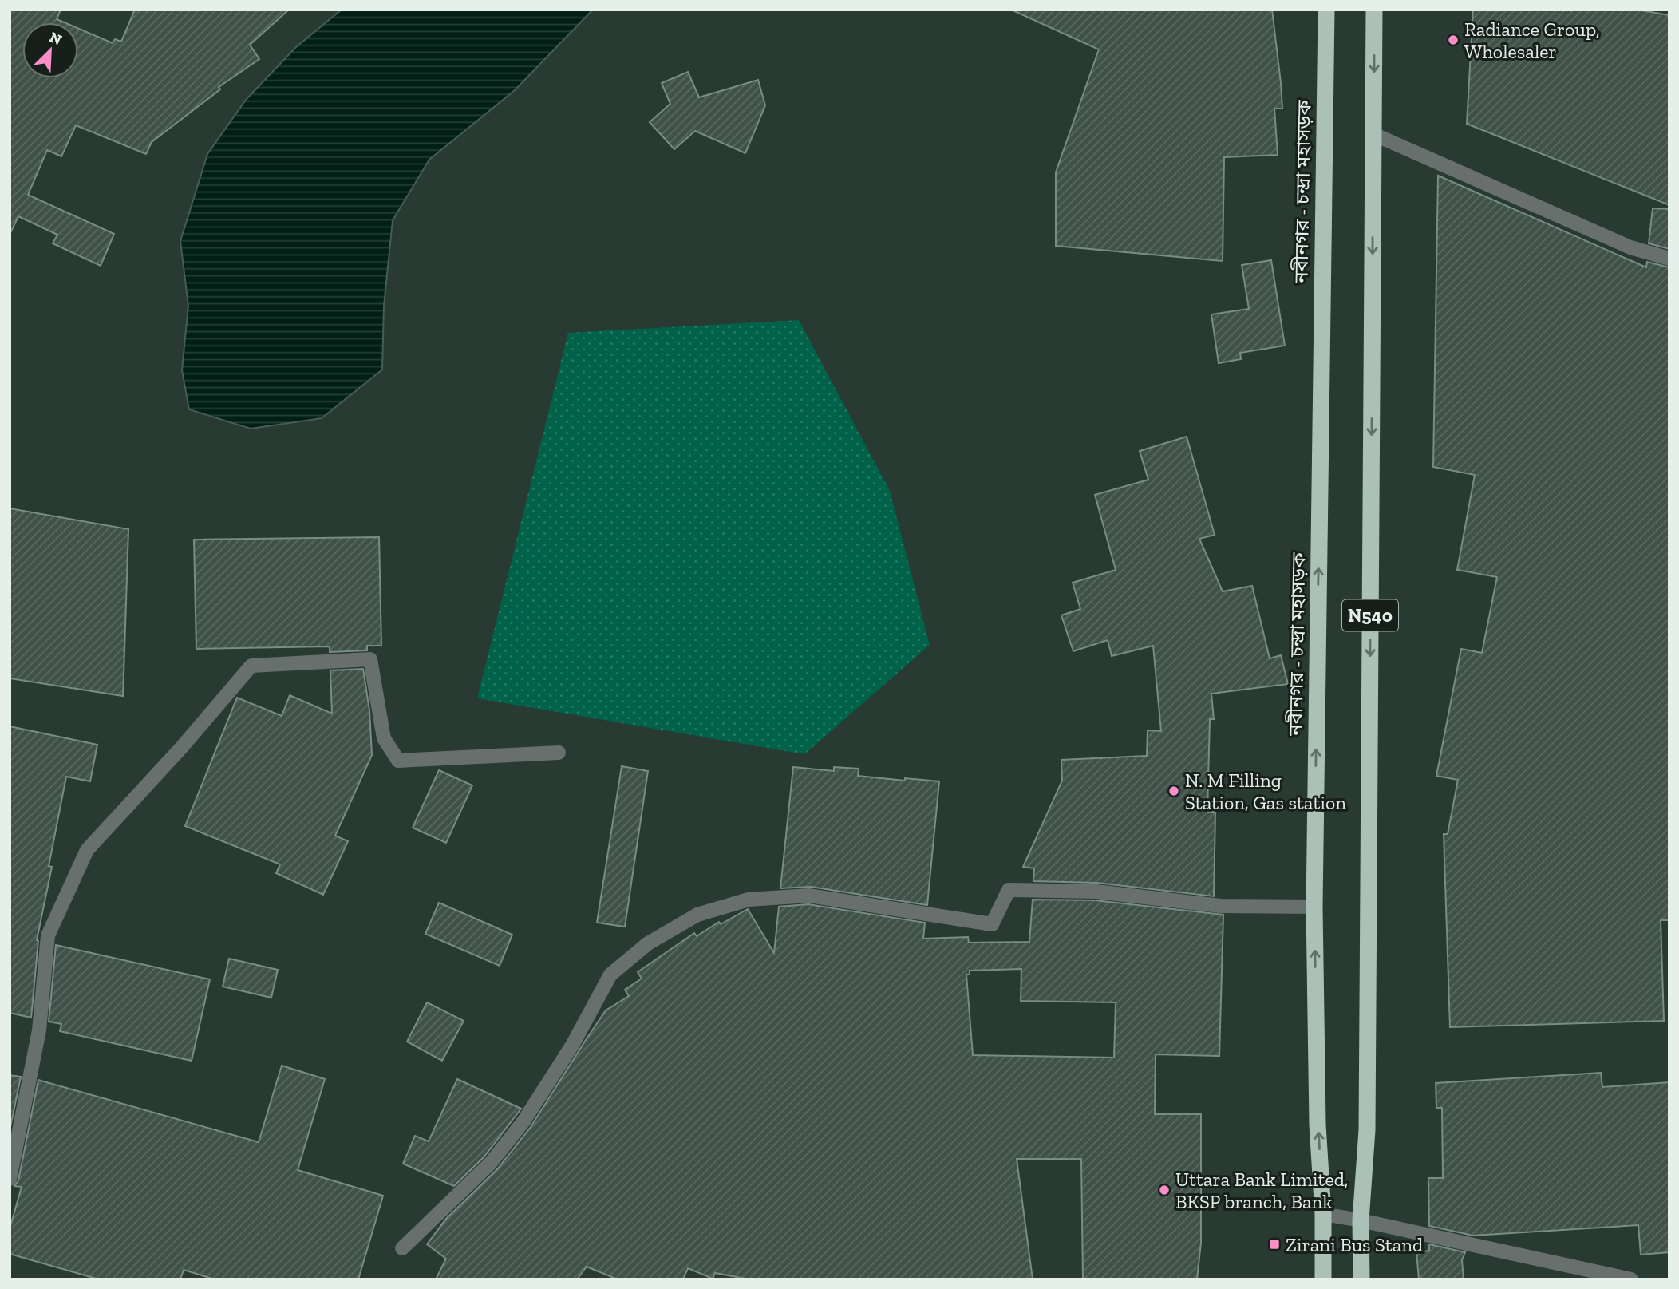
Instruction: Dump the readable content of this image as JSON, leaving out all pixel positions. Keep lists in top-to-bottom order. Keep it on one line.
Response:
{"streets":{"highway":["নবীনগর - চন্দ্রা মহাসড়ক","N540"]},"places":{"other":["Radiance Group, Wholesaler","N. M Filling Station, Gas station","Uttara Bank Limited, BKSP branch, Bank"],"transit":["Zirani Bus Stand"]},"north":"top right"}
